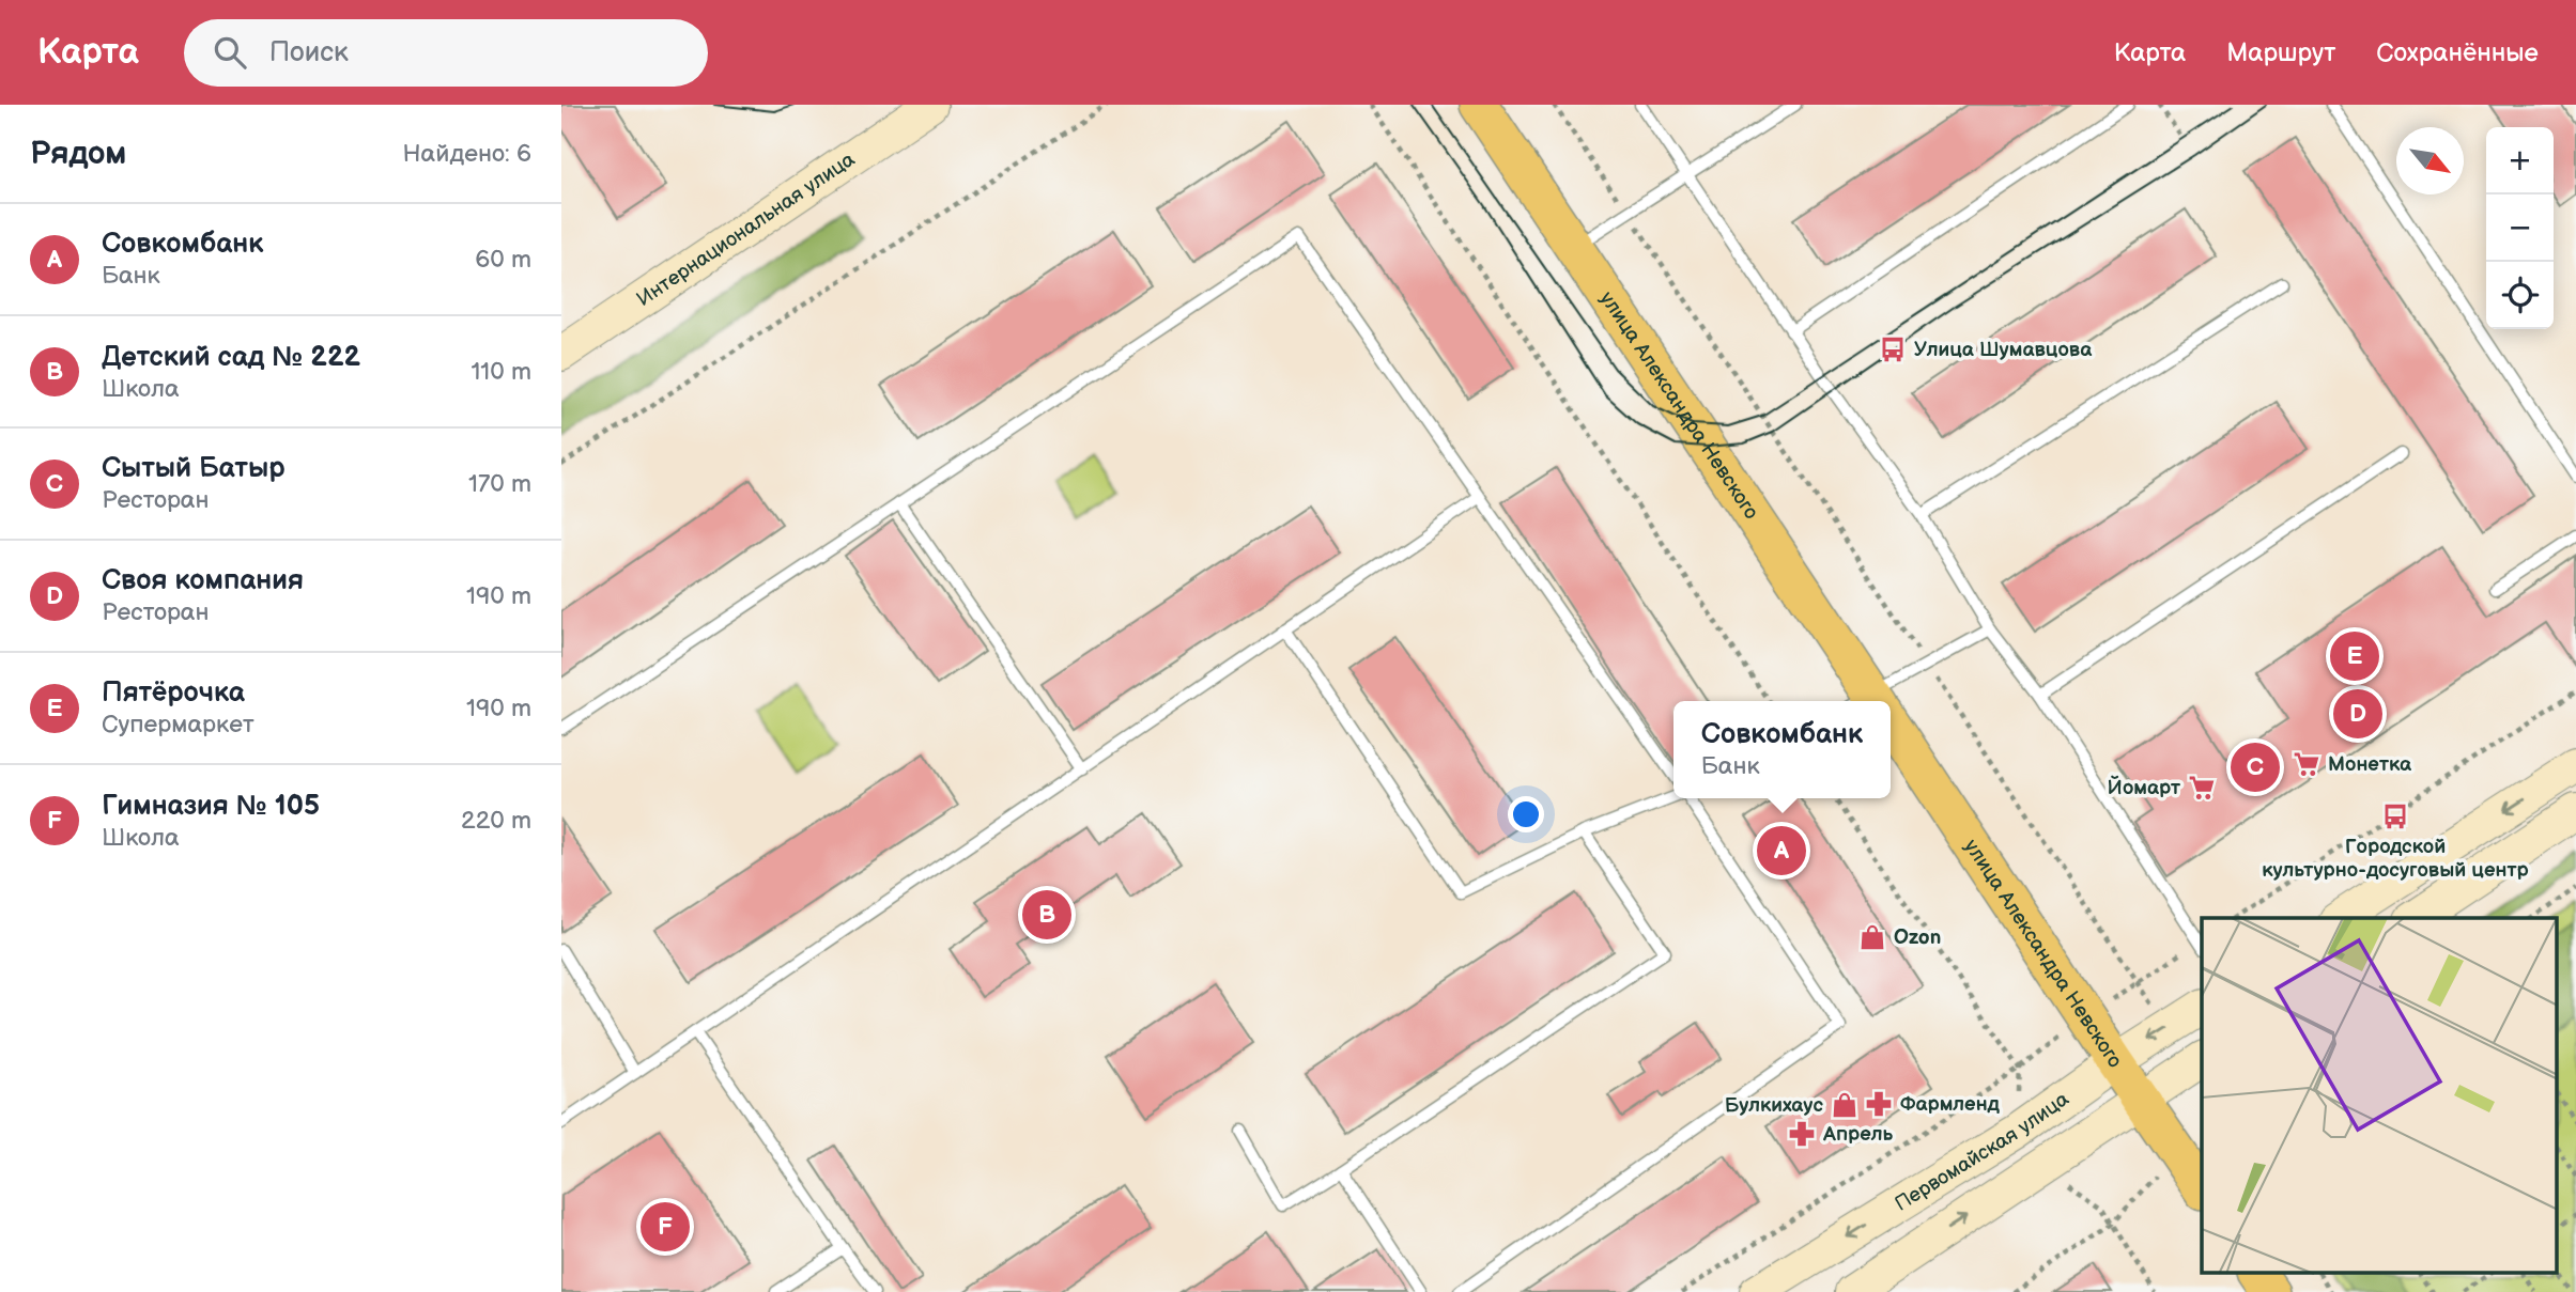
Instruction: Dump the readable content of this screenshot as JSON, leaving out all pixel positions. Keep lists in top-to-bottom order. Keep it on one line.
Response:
{"streets":{"main road":["Интернациональная улица","улица Александра Невского","Первомайская улица"]},"crossings":[["улица Александра Невского","Первомайская улица"]],"places":{"bus stop":["Улица Шумавцова","Городской культурно-досуговый центр"],"supermarket":["Монетка","Йомарт"],"shop":["Ozon","Булкихаус"],"pharmacy":["Фармленд","Апрель"]},"north":"bottom right","page":{"header":"Карта","search":"Поиск","nav":["Карта","Маршрут","Сохранённые"],"heading":["Рядом","Найдено: 6"],"map_buttons":["+","−"],"list":[{"mark":"A","name":"Совкомбанк","note":"Банк","value":"60 m"},{"mark":"B","name":"Детский сад № 222","note":"Школа","value":"110 m"},{"mark":"C","name":"Сытый Батыр","note":"Ресторан","value":"170 m"},{"mark":"D","name":"Своя компания","note":"Ресторан","value":"190 m"},{"mark":"E","name":"Пятёрочка","note":"Супермаркет","value":"190 m"},{"mark":"F","name":"Гимназия № 105","note":"Школа","value":"220 m"}],"pins":["E","D","C","A","B","F"],"popup":["Совкомбанк","Банк"]}}
